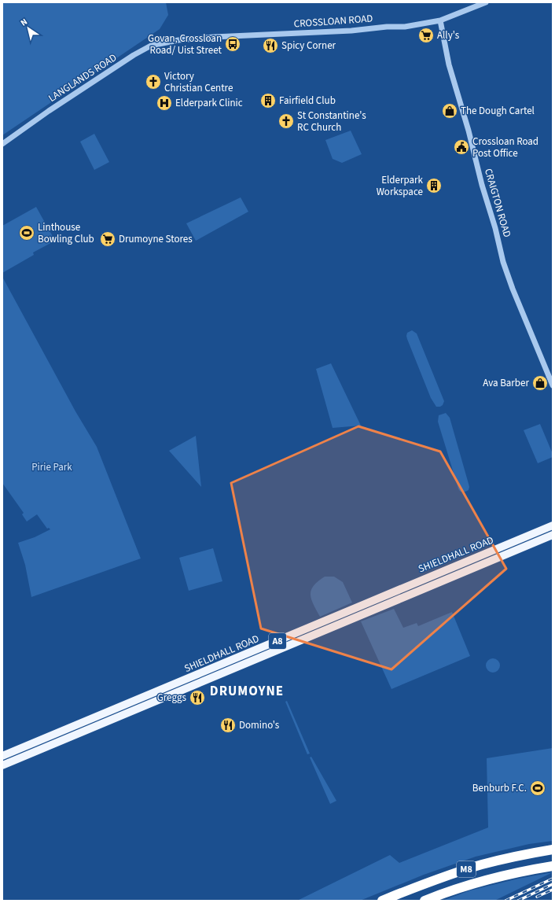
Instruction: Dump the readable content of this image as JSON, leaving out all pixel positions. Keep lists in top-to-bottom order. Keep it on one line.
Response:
{"streets":{"highway":["M8"],"main road":["SHIELDHALL ROAD","A8"],"street":["CROSSLOAN ROAD","LANGLANDS ROAD","CRAIGTON ROAD"]},"crossings":[["CROSSLOAN ROAD","LANGLANDS ROAD"],["CROSSLOAN ROAD","CRAIGTON ROAD"]],"districts":["DRUMOYNE"],"parks":["Pirie Park"],"places":{"supermarket":["Ally's","Drumoyne Stores"],"bus stop":["Govan, Crossloan Road/ Uist Street"],"restaurant":["Spicy Corner","Greggs","Domino's"],"church":["Victory Christian Centre","St Constantine's RC Church"],"building":["Fairfield Club","Elderpark Workspace"],"hospital":["Elderpark Clinic"],"shop":["The Dough Cartel","Ava Barber"],"public building":["Crossloan Road Post Office"],"sports":["Linthouse Bowling Club","Benburb F.C."]},"north":"top left"}
